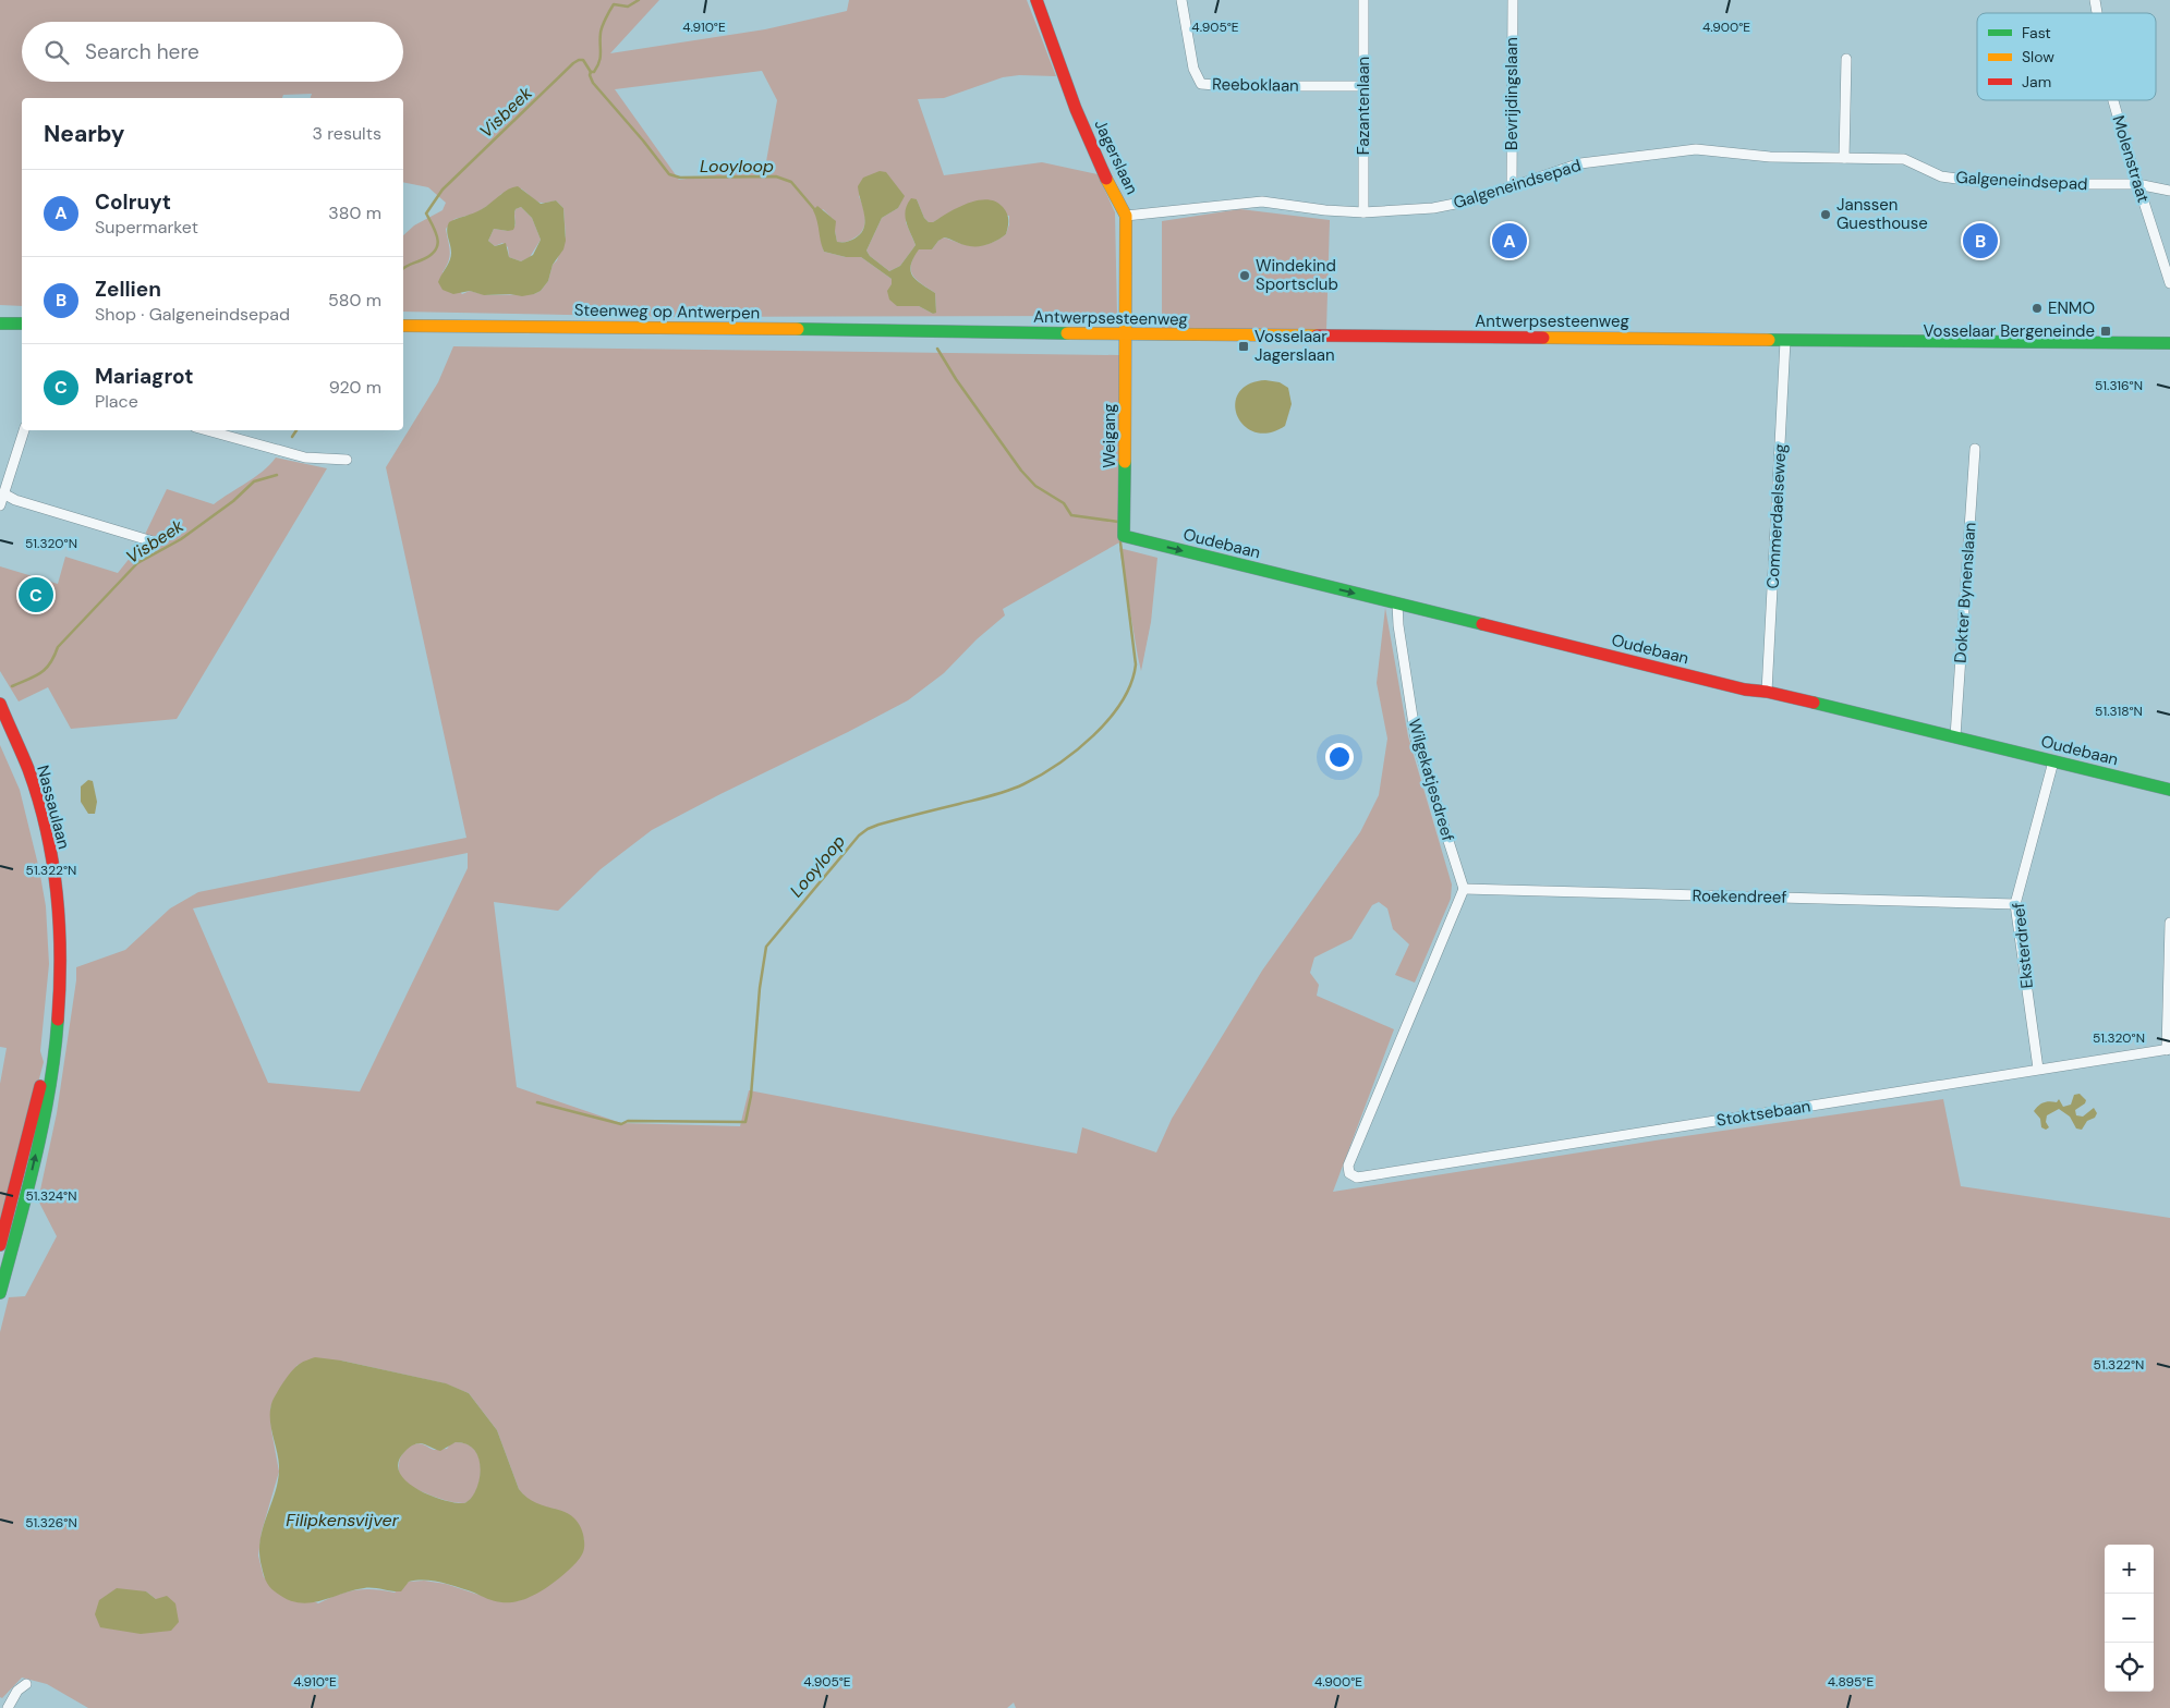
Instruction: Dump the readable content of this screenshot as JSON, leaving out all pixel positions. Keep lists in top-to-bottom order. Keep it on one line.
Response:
{"streets":{"main road":["Jagerslaan","Steenweg op Antwerpen","Antwerpsesteenweg","Weigang","Oudebaan","Nassaulaan"],"street":["Reeboklaan","Bevrijdingslaan","Fazantenlaan","Molenstraat","Galgeneindsepad","Commerdaelseweg","Dokter Bynenslaan","Wilgekatjesdreef","Roekendreef","Eksterdreef","Stoktsebaan"]},"crossings":[["Reeboklaan","Fazantenlaan"],["Bevrijdingslaan","Galgeneindsepad"],["Fazantenlaan","Galgeneindsepad"],["Jagerslaan","Galgeneindsepad"],["Jagerslaan","Antwerpsesteenweg"],["Jagerslaan","Weigang"],["Molenstraat","Galgeneindsepad"],["Steenweg op Antwerpen","Antwerpsesteenweg"],["Antwerpsesteenweg","Weigang"],["Antwerpsesteenweg","Commerdaelseweg"],["Weigang","Oudebaan"],["Commerdaelseweg","Oudebaan"],["Oudebaan","Dokter Bynenslaan"],["Oudebaan","Wilgekatjesdreef"],["Oudebaan","Eksterdreef"],["Wilgekatjesdreef","Roekendreef"],["Wilgekatjesdreef","Stoktsebaan"],["Roekendreef","Eksterdreef"],["Roekendreef","Stoktsebaan"],["Eksterdreef","Stoktsebaan"]],"water":["Visbeek","Looyloop","Filipkensvijver"],"places":{"other":["Janssen Guesthouse","Windekind Sportsclub","ENMO"],"transit":["Vosselaar Bergeneinde","Vosselaar Jagerslaan"]},"legend":["Fast","Slow","Jam"],"page":{"search":"Search here","heading":["Nearby","3 results"],"list":[{"mark":"A","name":"Colruyt","note":"Supermarket","value":"380 m"},{"mark":"B","name":"Zellien","note":"Shop · Galgeneindsepad","value":"580 m"},{"mark":"C","name":"Mariagrot","note":"Place","value":"920 m"}],"pins":["A","B","C"],"map_buttons":["+","−"]},"coordinates":["4.910°E","4.905°E","4.900°E","51.316°N","51.320°N","51.318°N","51.322°N","51.324°N","51.326°N","4.895°E"]}
